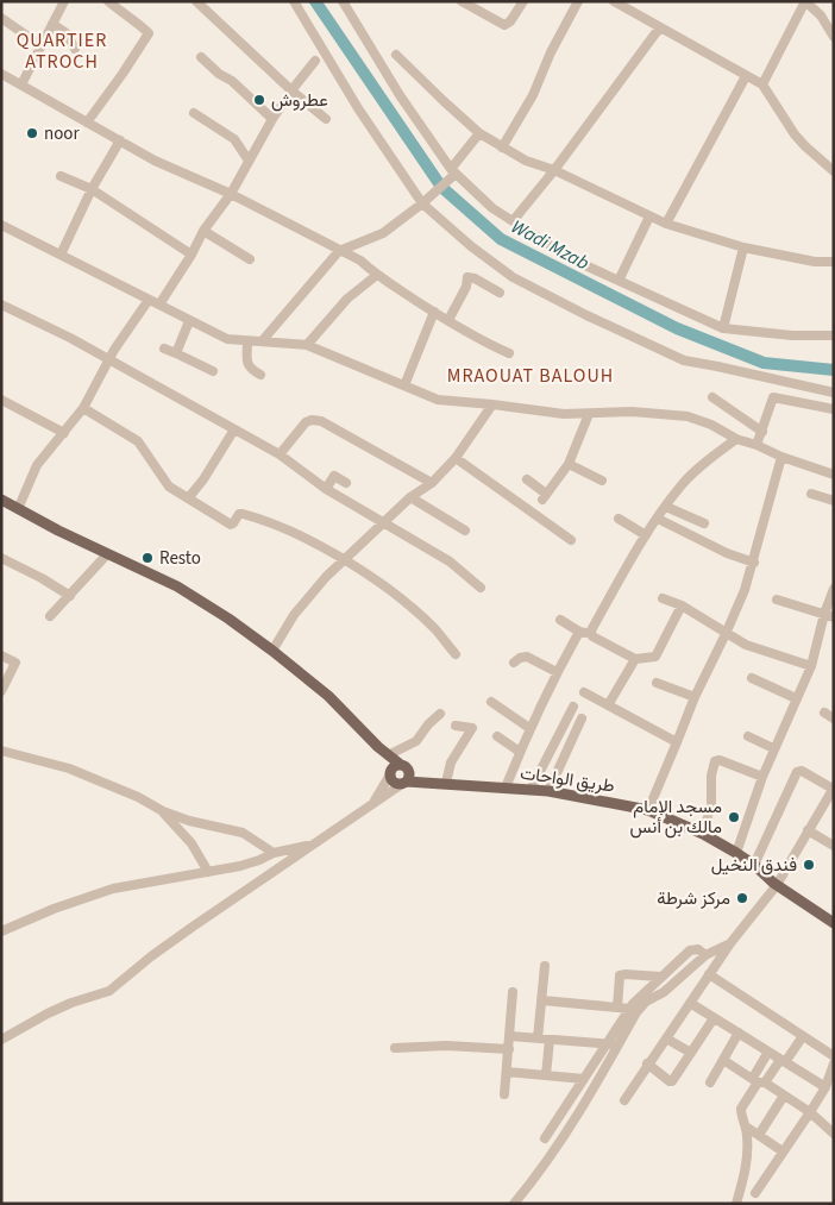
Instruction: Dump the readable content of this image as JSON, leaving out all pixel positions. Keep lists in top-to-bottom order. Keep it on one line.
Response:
{"streets":{"main road":["طريق الواحات"]},"districts":["QUARTIER ATROCH","MRAOUAT BALOUH"],"water":["Wadi Mzab"],"places":["عطروش","noor","Resto","مسجد الإمام مالك بن أنس","فندق النخيل","مركز شرطة"]}
